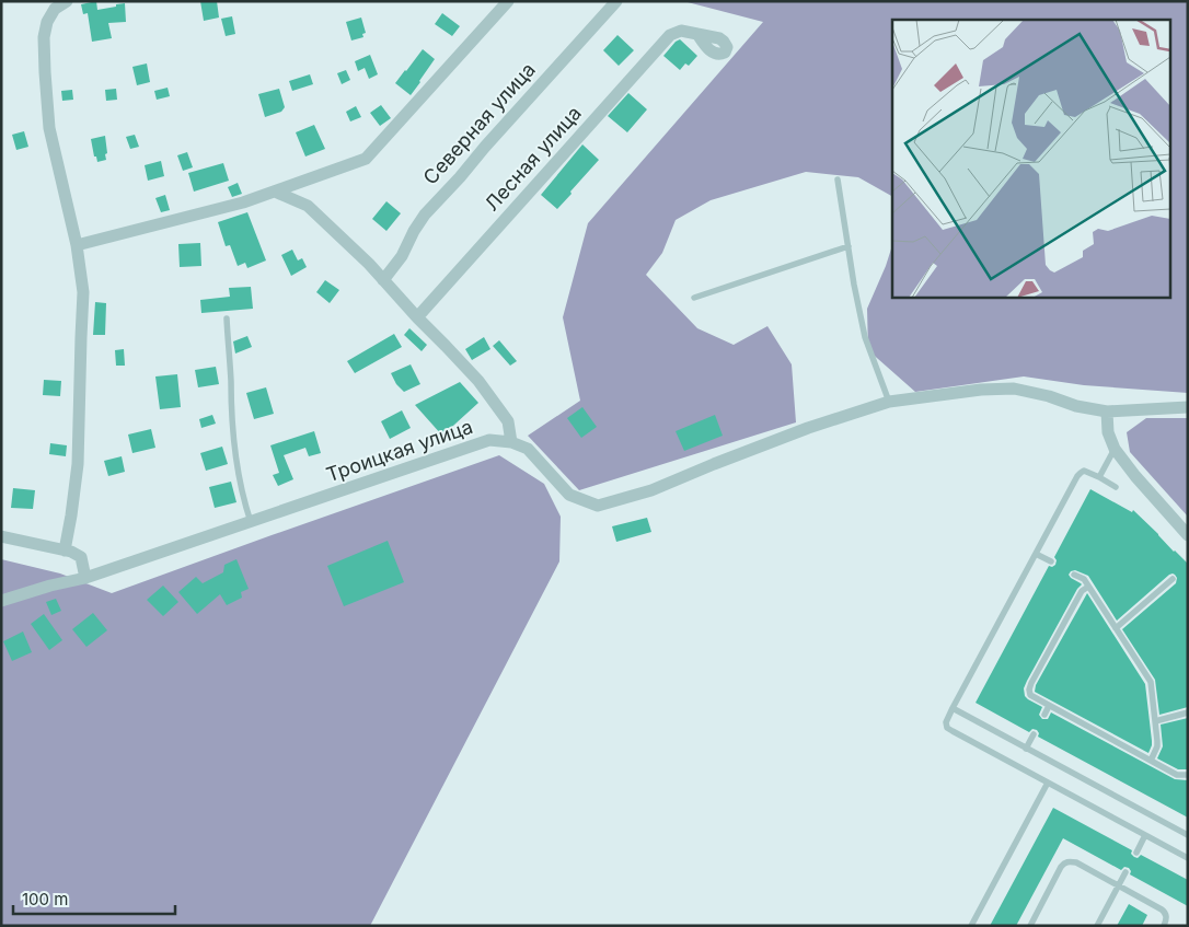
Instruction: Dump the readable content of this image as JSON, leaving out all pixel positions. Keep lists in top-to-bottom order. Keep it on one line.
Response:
{"streets":{"street":["Северная улица","Лесная улица","Троицкая улица"]},"scale_bar":"100 m"}
